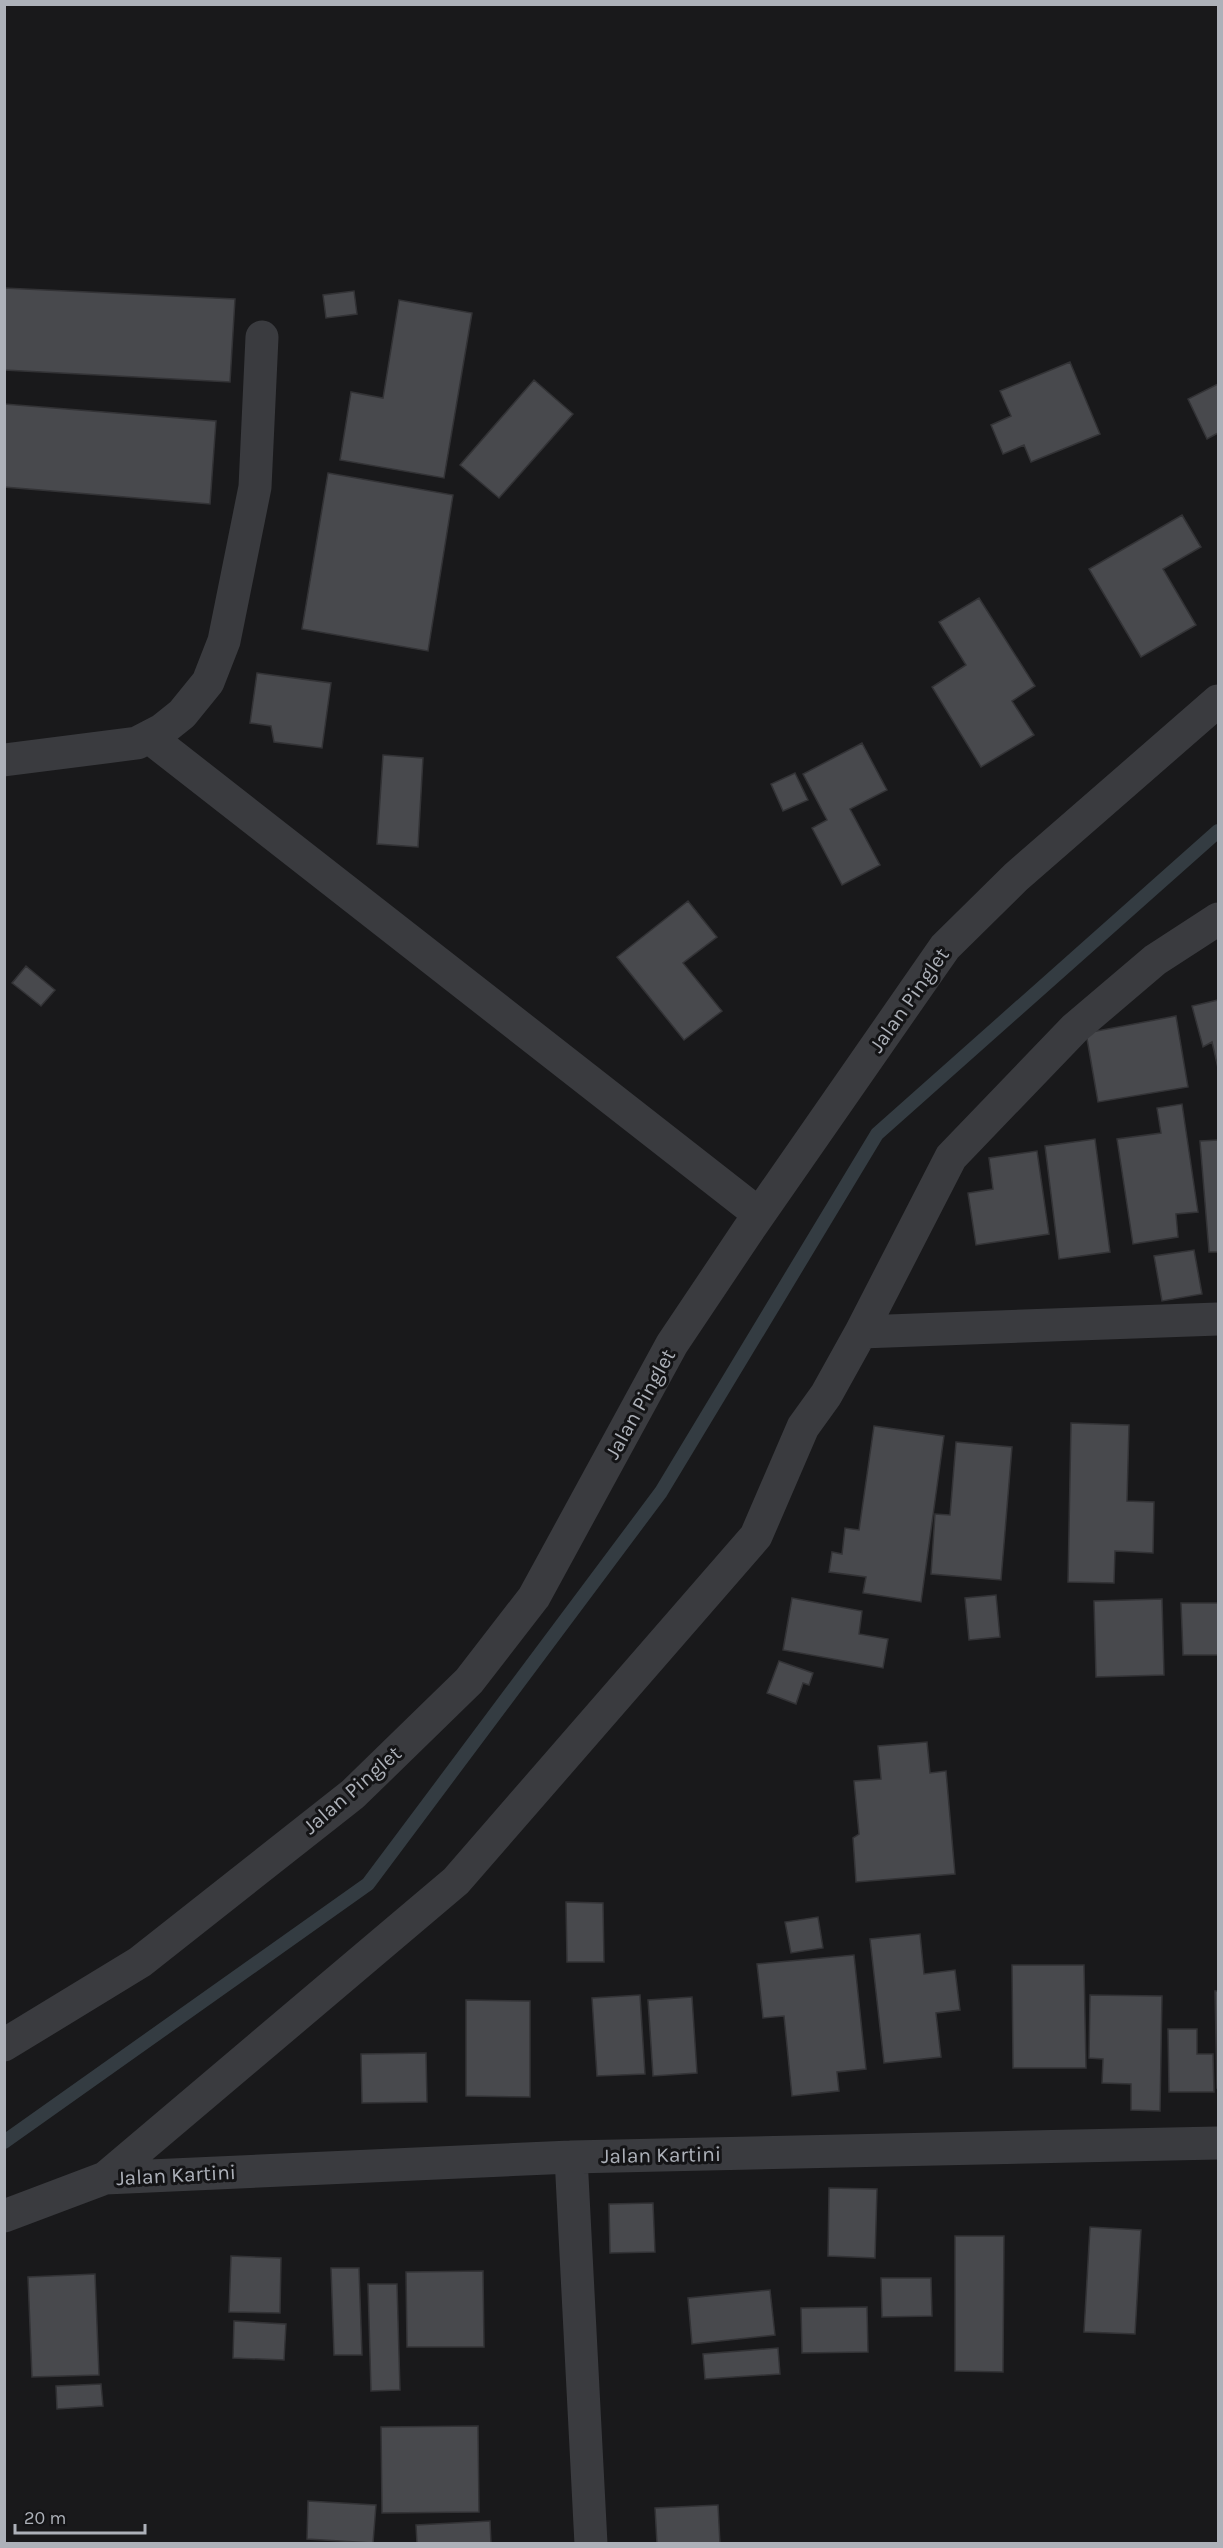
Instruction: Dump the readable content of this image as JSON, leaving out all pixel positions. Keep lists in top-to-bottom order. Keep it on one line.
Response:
{"streets":{"street":["Jalan Pinglet","Jalan Kartini"]},"scale_bar":"20 m"}
